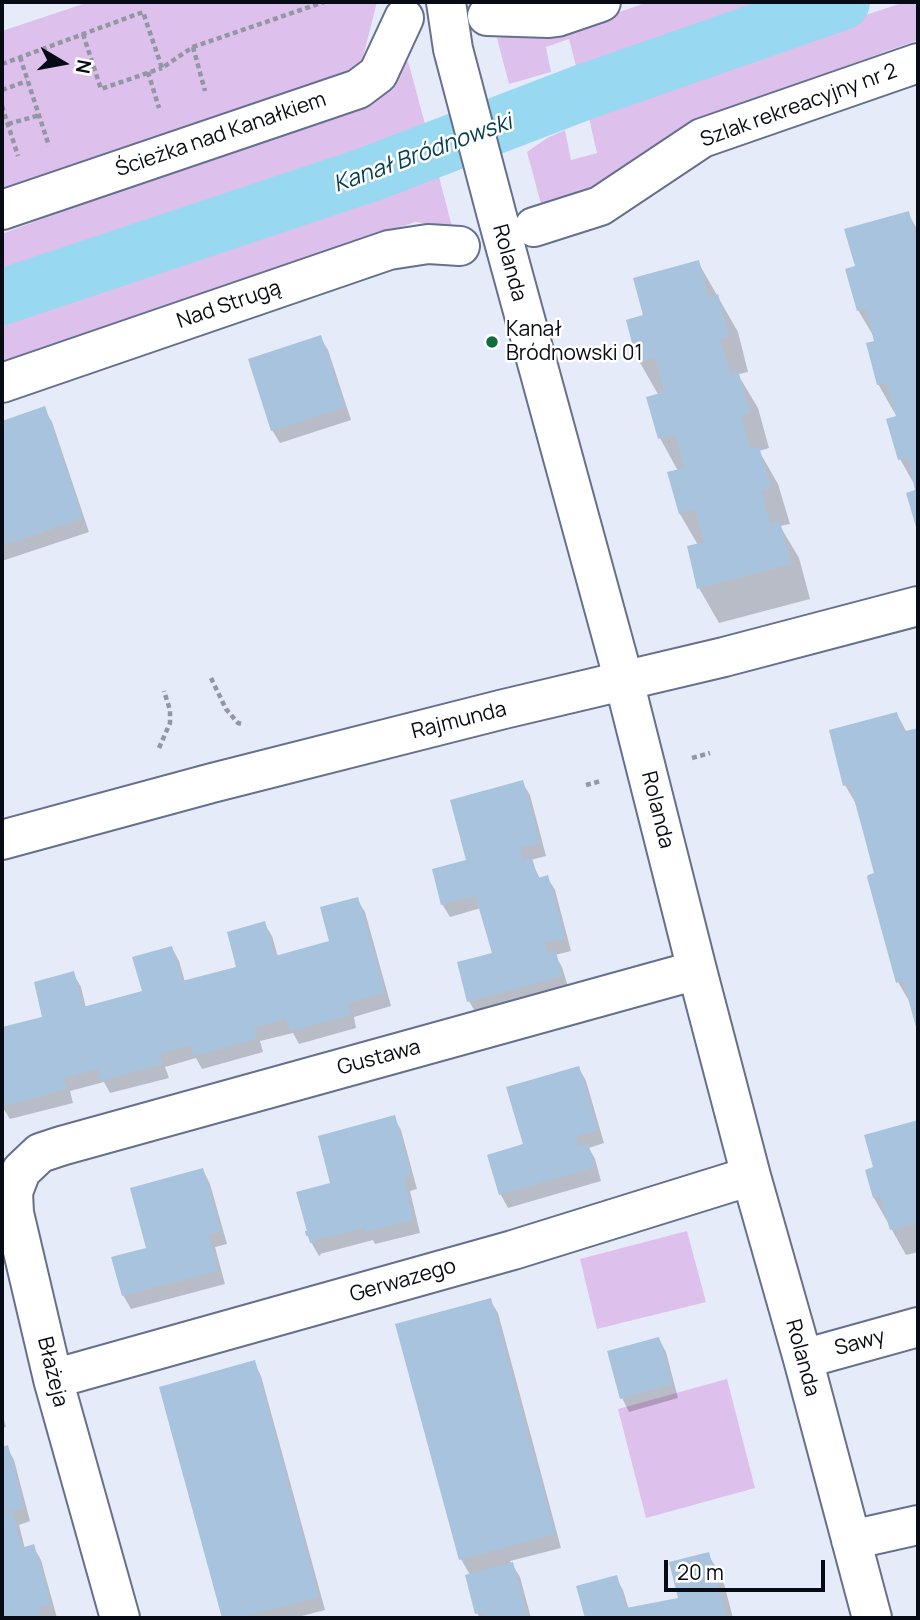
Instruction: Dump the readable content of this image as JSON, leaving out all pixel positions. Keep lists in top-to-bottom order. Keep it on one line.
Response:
{"streets":{"street":["Szlak rekreacyjny nr 2","Ścieżka nad Kanałkiem","Rolanda","Nad Strugą","Rajmunda","Gustawa","Gerwazego","Sawy","Błażeja"]},"crossings":[["Rolanda","Rajmunda"],["Rolanda","Gustawa"],["Rolanda","Gerwazego"],["Rolanda","Sawy"],["Gustawa","Błażeja"],["Gerwazego","Błażeja"]],"water":["Kanał Bródnowski"],"places":["Kanał Bródnowski 01"],"scale_bar":"20 m","north":"right"}
